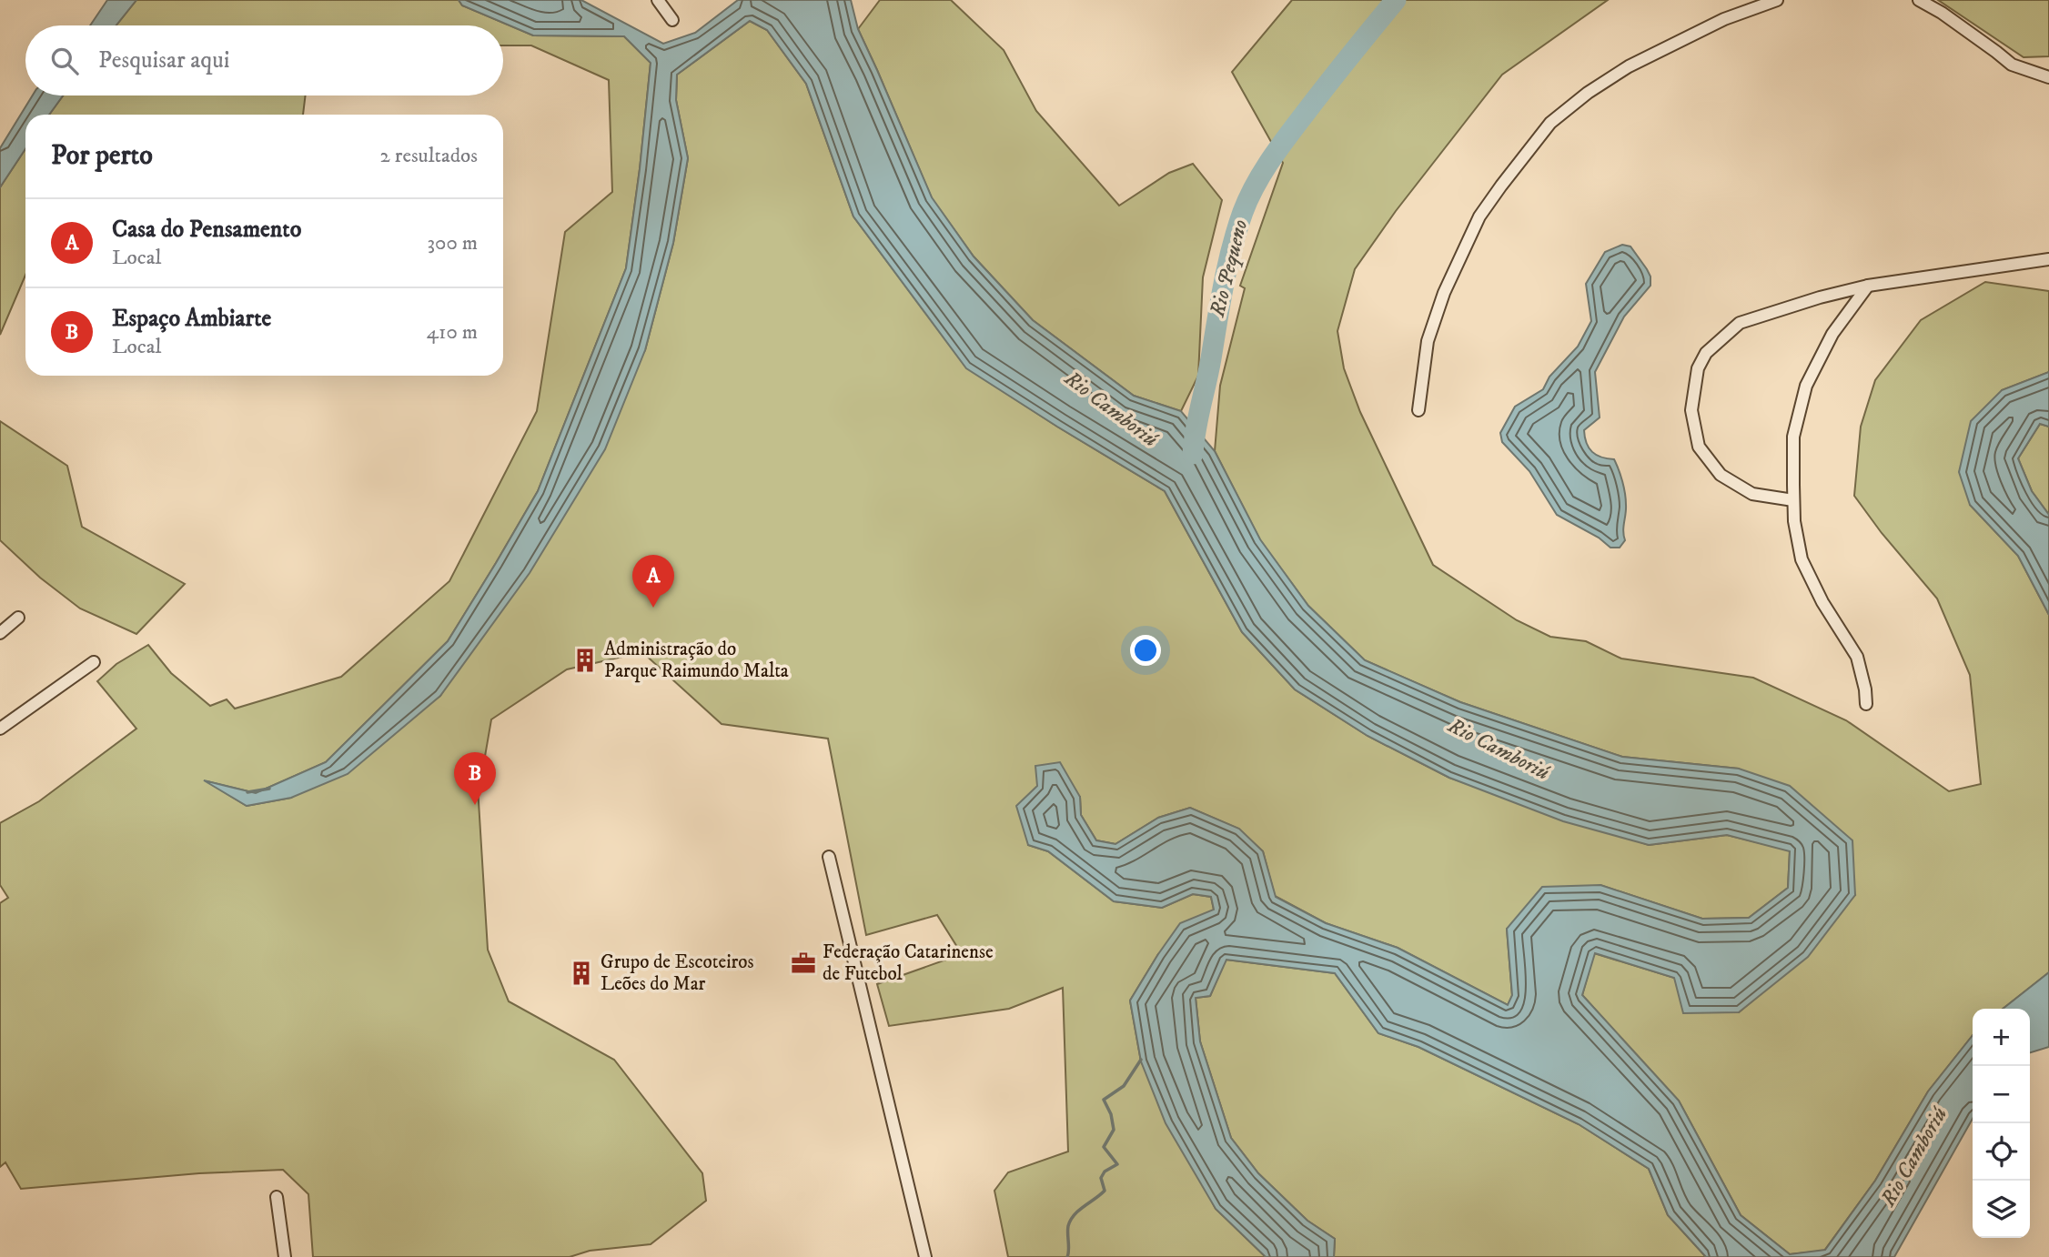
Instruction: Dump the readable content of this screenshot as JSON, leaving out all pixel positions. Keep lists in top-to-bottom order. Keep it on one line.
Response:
{"water":["Rio Pequeno","Rio Camboriú"],"places":{"building":["Administração do Parque Raimundo Malta","Grupo de Escoteiros Leões do Mar"],"office":["Federação Catarinense de Futebol"]},"page":{"search":"Pesquisar aqui","heading":["Por perto","2 resultados"],"list":[{"mark":"A","name":"Casa do Pensamento","note":"Local","value":"300 m"},{"mark":"B","name":"Espaço Ambiarte","note":"Local","value":"410 m"}],"pins":["A","B"],"map_buttons":["+","−"]}}
